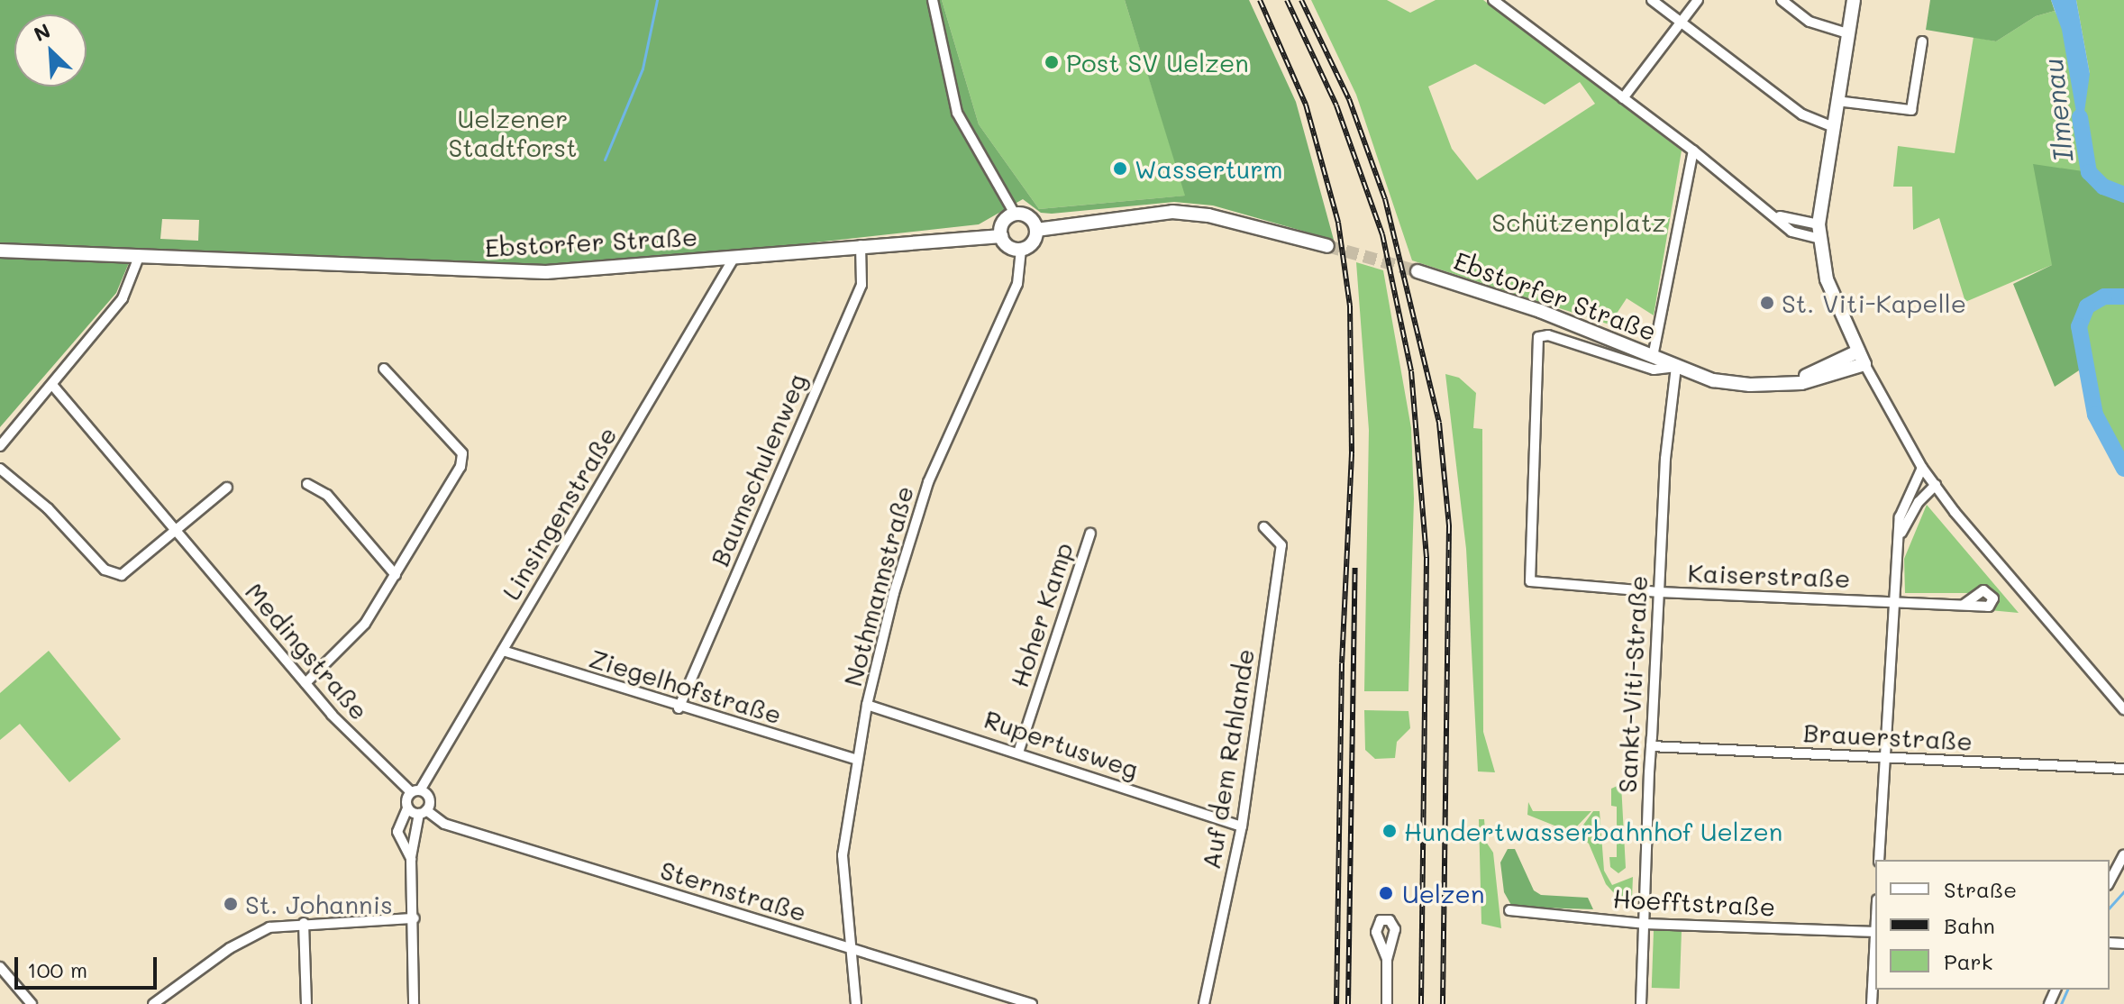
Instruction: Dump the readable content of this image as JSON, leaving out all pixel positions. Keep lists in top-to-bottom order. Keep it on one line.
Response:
{"streets":{"main road":["Ebstorfer Straße"],"street":["Baumschulenweg","Linsingenstraße","Kaiserstraße","Nothmannstraße","Hoher Kamp","Medingstraße","Sankt-Viti-Straße","Ziegelhofstraße","Brauerstraße","Rupertusweg","Auf dem Rahlande","Sternstraße","Hoefftstraße"]},"crossings":[["Ebstorfer Straße","Baumschulenweg"],["Ebstorfer Straße","Linsingenstraße"],["Ebstorfer Straße","Kaiserstraße"],["Ebstorfer Straße","Nothmannstraße"],["Ebstorfer Straße","Sankt-Viti-Straße"],["Baumschulenweg","Ziegelhofstraße"],["Linsingenstraße","Medingstraße"],["Linsingenstraße","Ziegelhofstraße"],["Linsingenstraße","Sternstraße"],["Kaiserstraße","Sankt-Viti-Straße"],["Nothmannstraße","Ziegelhofstraße"],["Nothmannstraße","Rupertusweg"],["Nothmannstraße","Sternstraße"],["Hoher Kamp","Rupertusweg"],["Sankt-Viti-Straße","Brauerstraße"],["Sankt-Viti-Straße","Hoefftstraße"],["Rupertusweg","Auf dem Rahlande"]],"water":["Ilmenau"],"parks":["Uelzener Stadtforst","Schützenplatz"],"places":["Post SV Uelzen","Wasserturm","St. Viti-Kapelle","Hundertwasserbahnhof Uelzen","Uelzen","St. Johannis"],"legend":["Straße","Bahn","Park"],"scale_bar":"100 m","north":"top left"}
